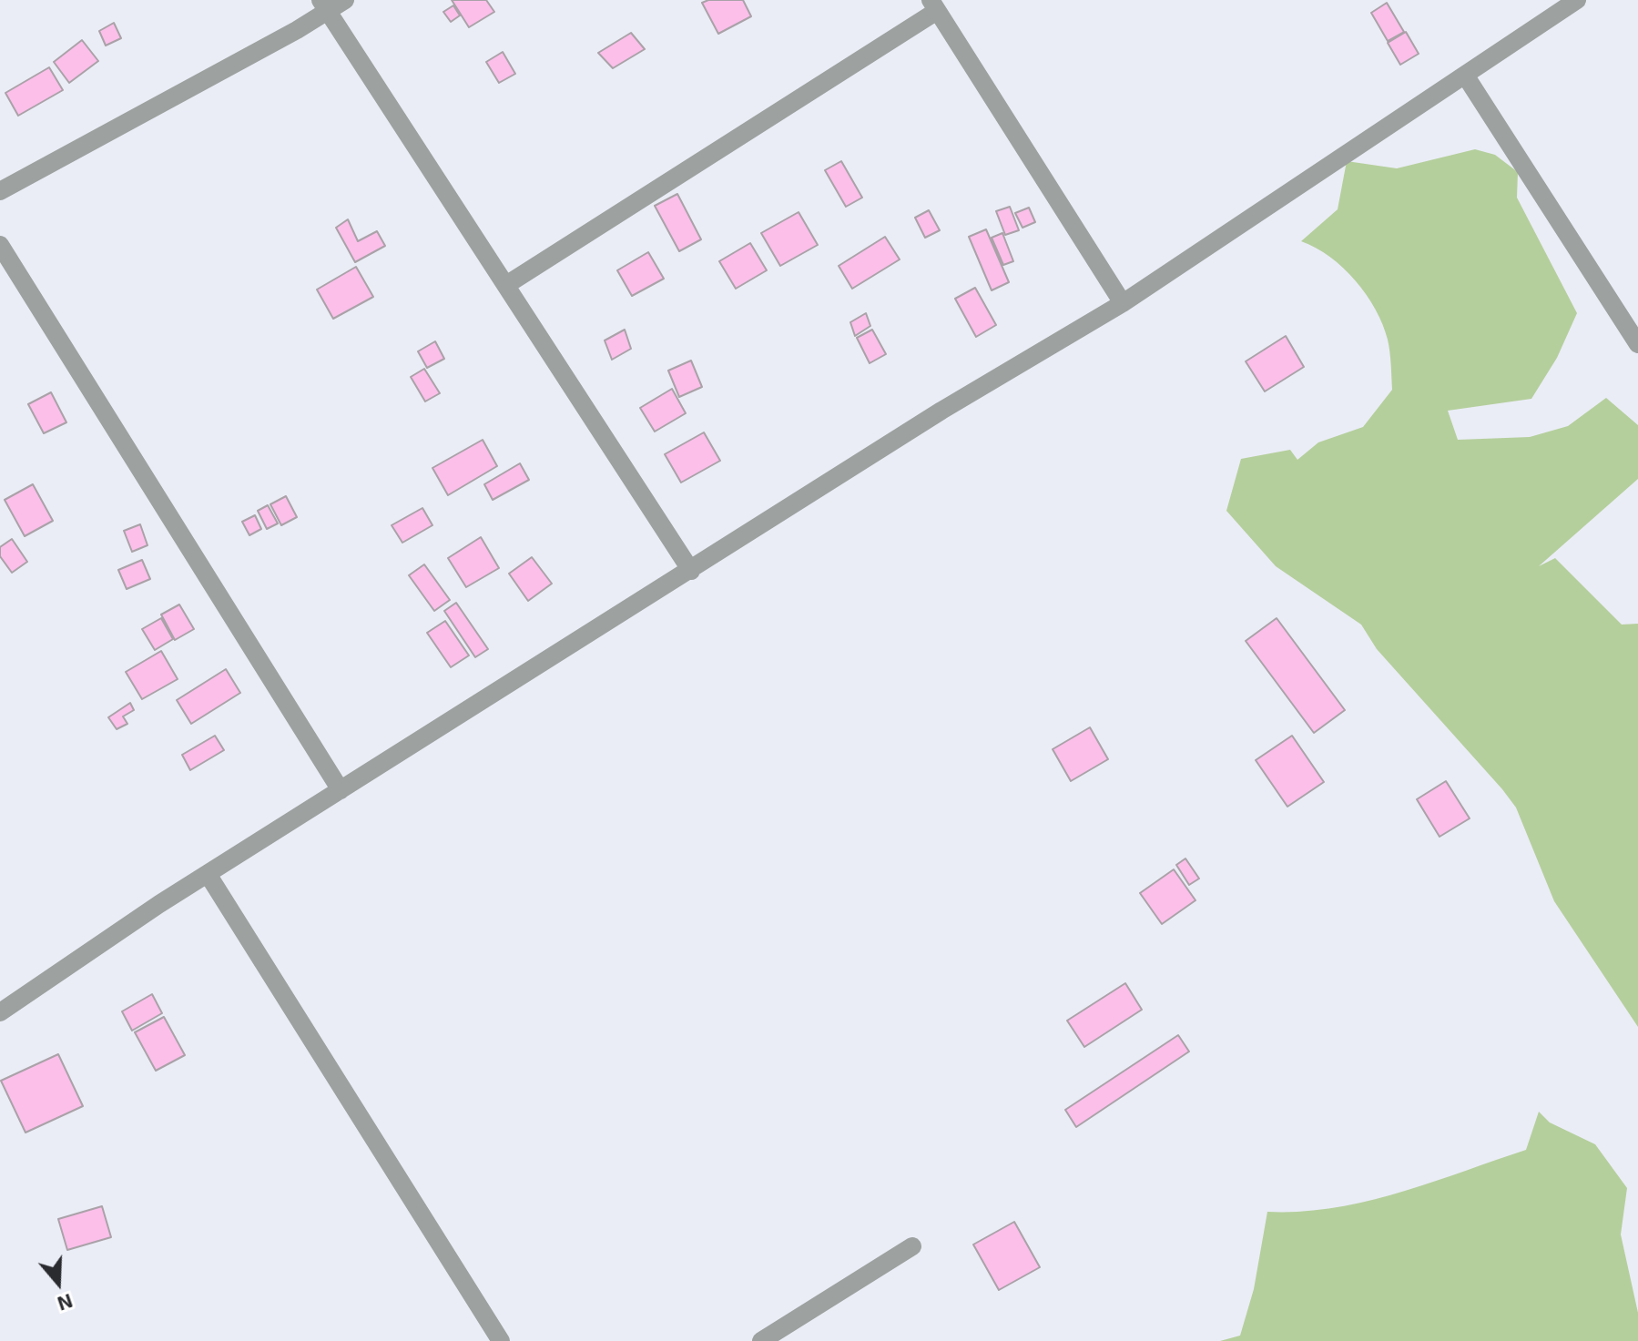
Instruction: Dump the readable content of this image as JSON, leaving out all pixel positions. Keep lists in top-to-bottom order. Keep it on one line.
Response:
{"north":"bottom"}
